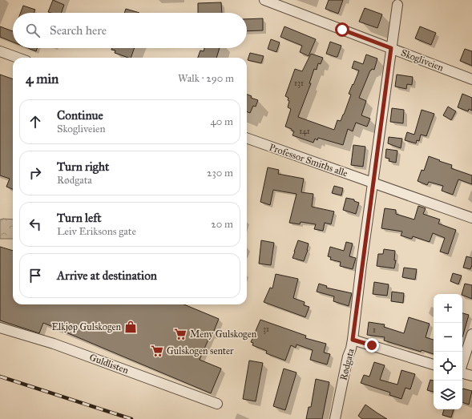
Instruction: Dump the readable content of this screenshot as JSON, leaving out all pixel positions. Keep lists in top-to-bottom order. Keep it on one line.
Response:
{"streets":{"street":["Skogliveien","Professor Smiths alle","Guldlisten","Rødgata"]},"crossings":[["Skogliveien","Rødgata"],["Professor Smiths alle","Rødgata"]],"places":{"shop":["Elkjøp Gulskogen"],"supermarket":["Meny Gulskogen","Gulskogen senter"]},"house_numbers":["131","141","31","1"],"page":{"search":"Search here","heading":["4 min","Walk · 290 m"],"list":[["Continue","Skogliveien","40 m"],["Turn right","Rødgata","230 m"],["Turn left","Leiv Eriksons gate","20 m"],"Arrive at destination"],"map_buttons":["+","−"]}}
